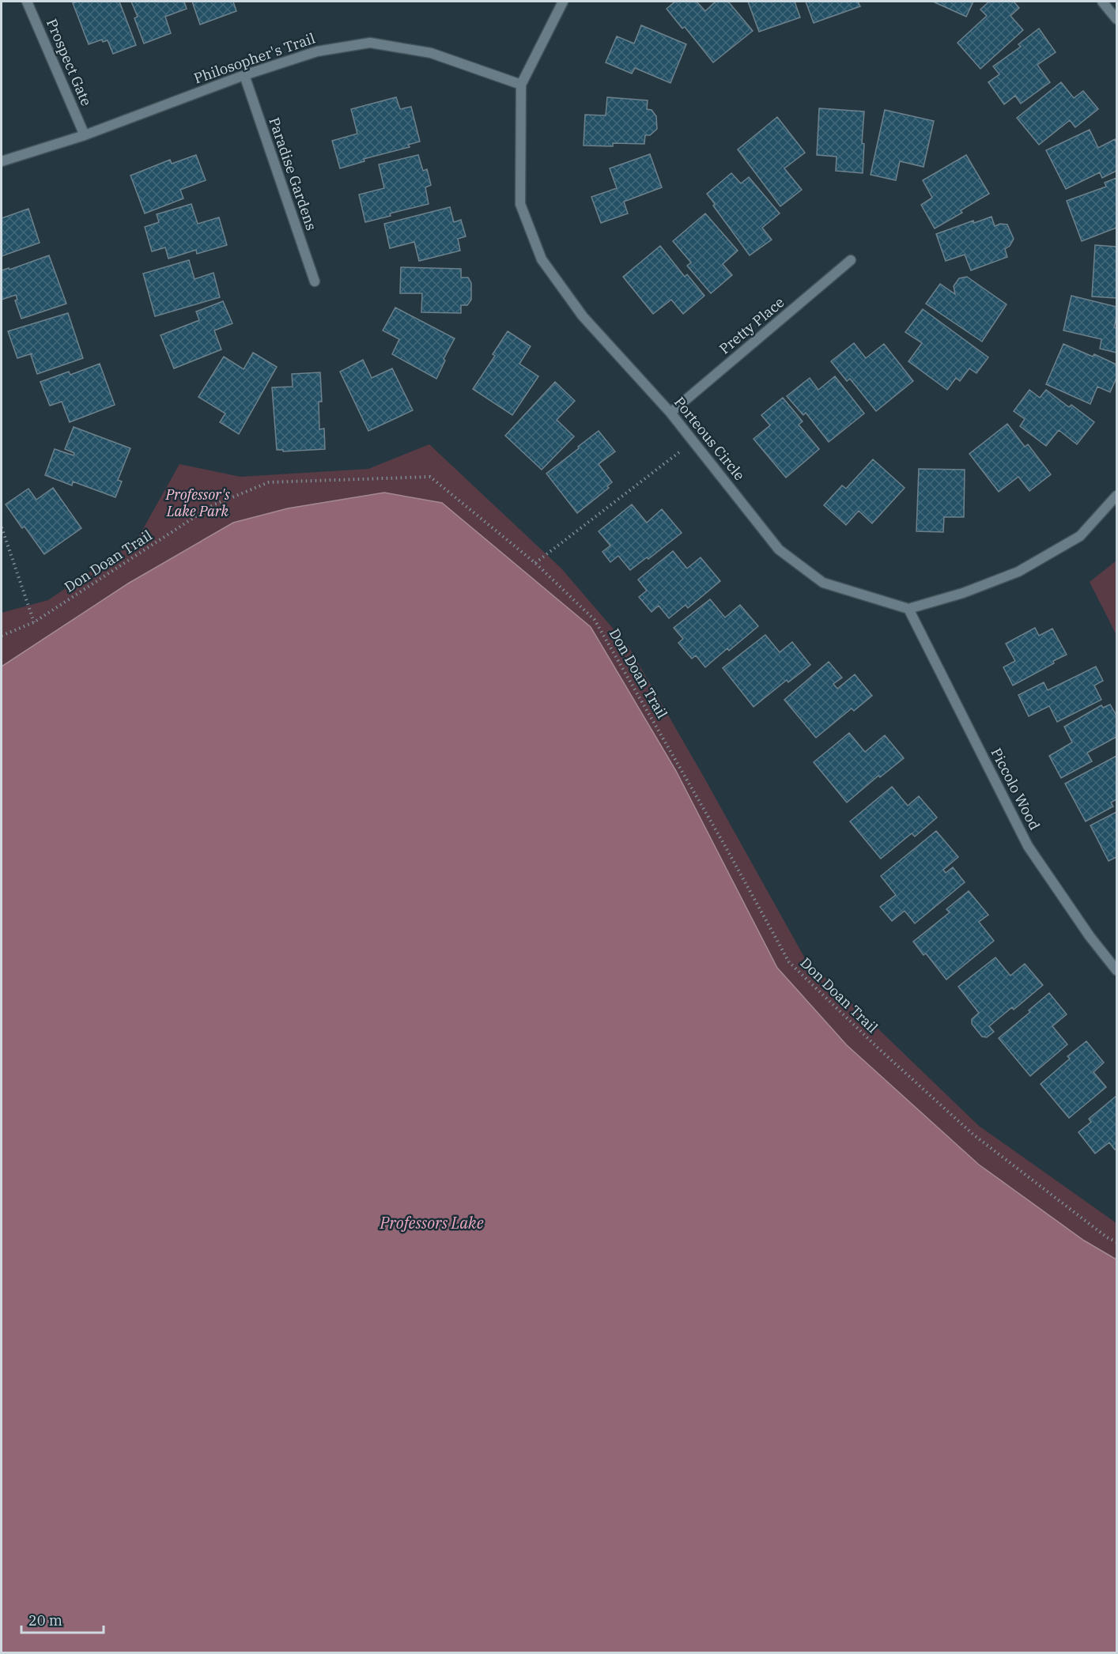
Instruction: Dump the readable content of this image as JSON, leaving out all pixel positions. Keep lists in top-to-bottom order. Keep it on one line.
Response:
{"streets":{"street":["Philosopher's Trail","Prospect Gate","Paradise Gardens","Pretty Place","Porteous Circle","Piccolo Wood"],"path":["Don Doan Trail"]},"crossings":[["Philosopher's Trail","Prospect Gate"],["Philosopher's Trail","Paradise Gardens"],["Philosopher's Trail","Porteous Circle"],["Pretty Place","Porteous Circle"],["Porteous Circle","Piccolo Wood"]],"water":["Professors Lake"],"parks":["Professor's Lake Park"],"scale_bar":"20 m"}
